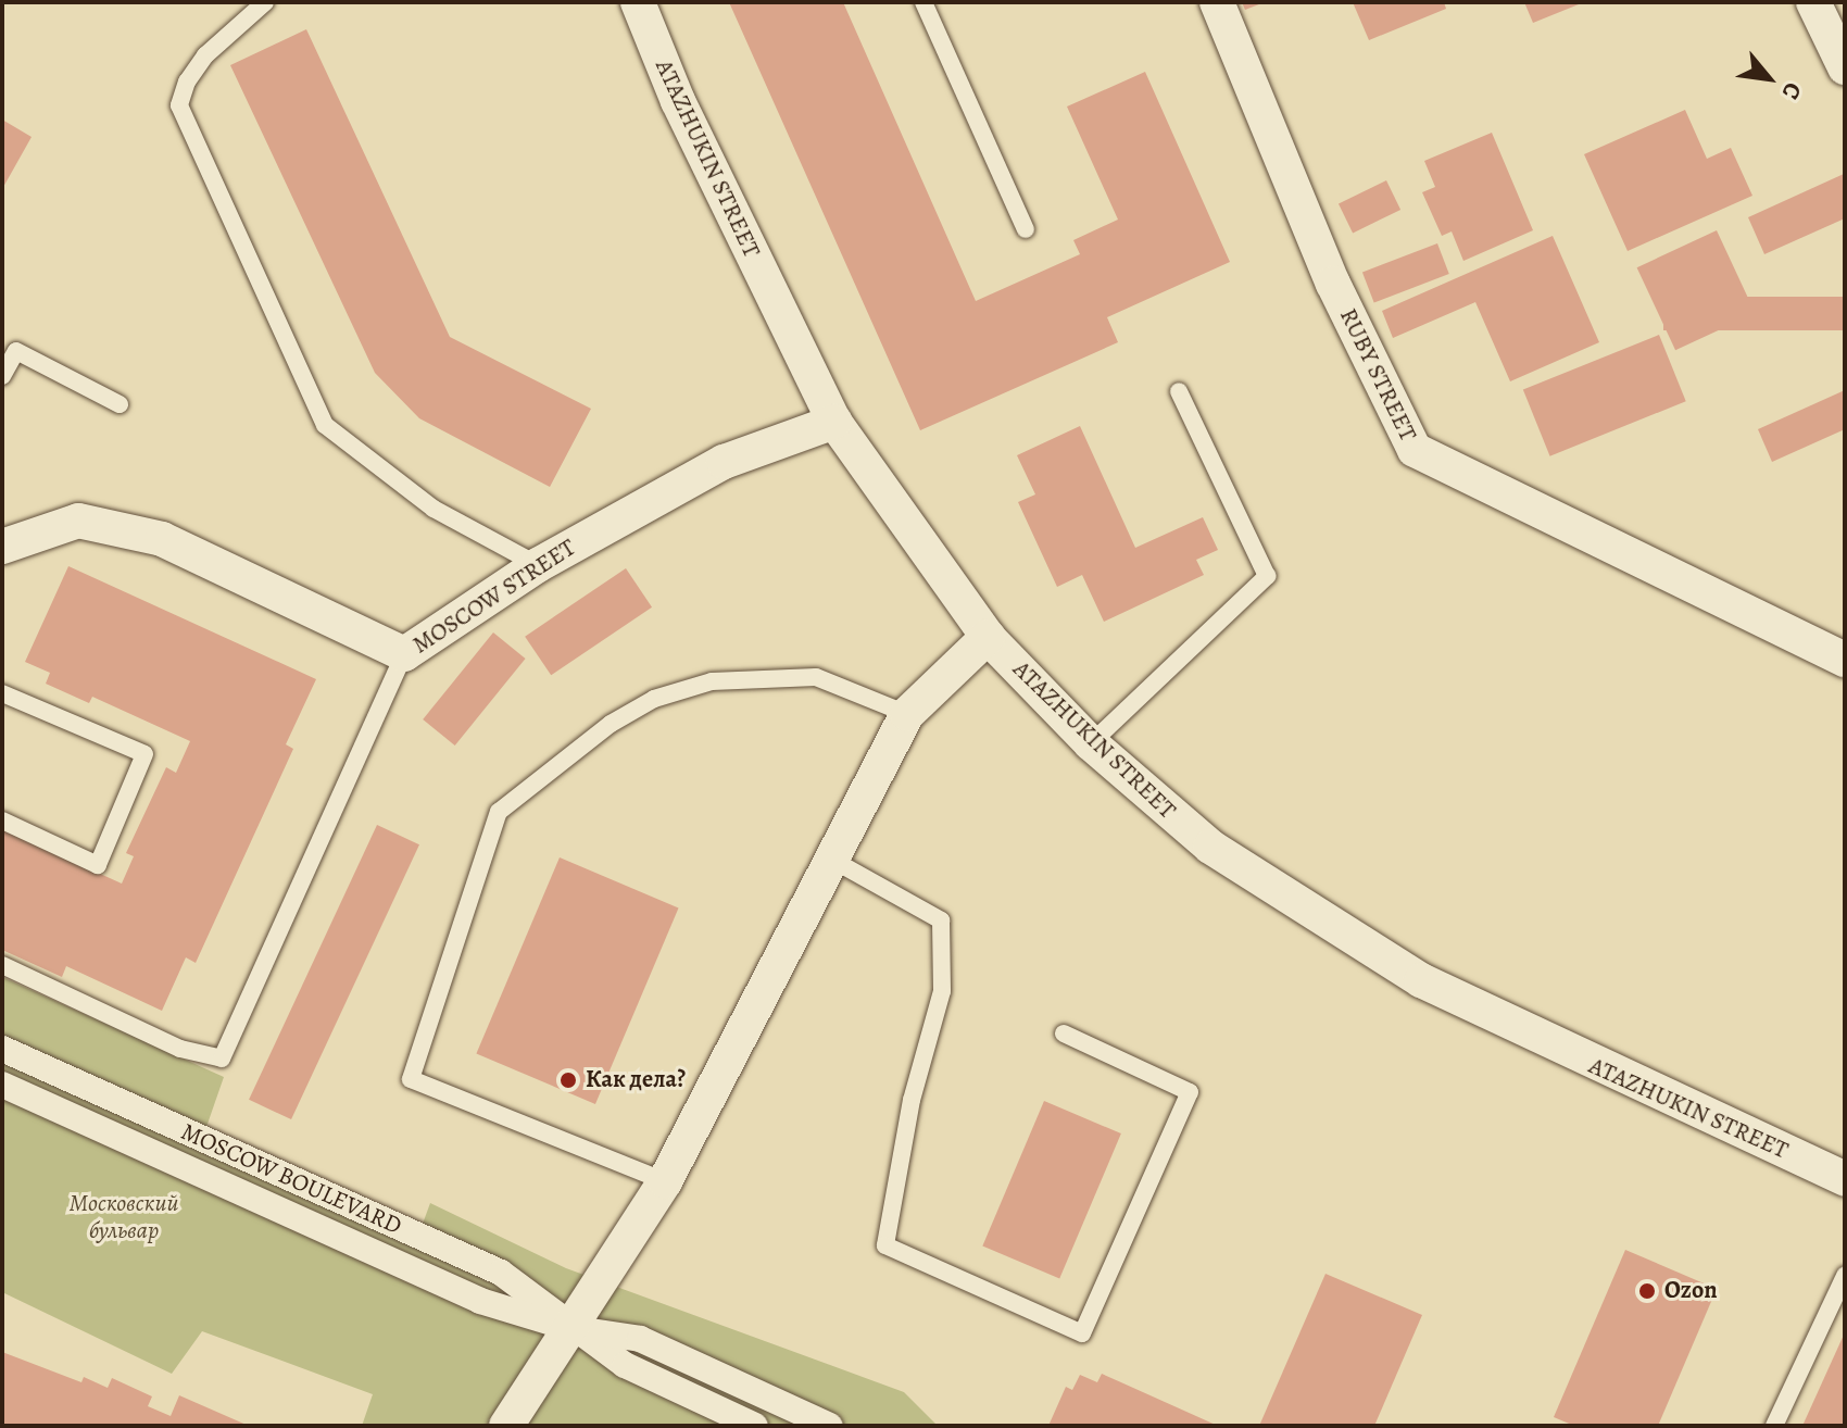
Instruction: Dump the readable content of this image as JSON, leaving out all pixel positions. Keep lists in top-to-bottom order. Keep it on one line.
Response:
{"streets":{"street":["ATAZHUKIN STREET","RUBY STREET","MOSCOW STREET","MOSCOW BOULEVARD"]},"crossings":[["ATAZHUKIN STREET","MOSCOW STREET"]],"parks":["Московский бульвар"],"places":["Как дела?","Ozon"],"north":"bottom right"}
